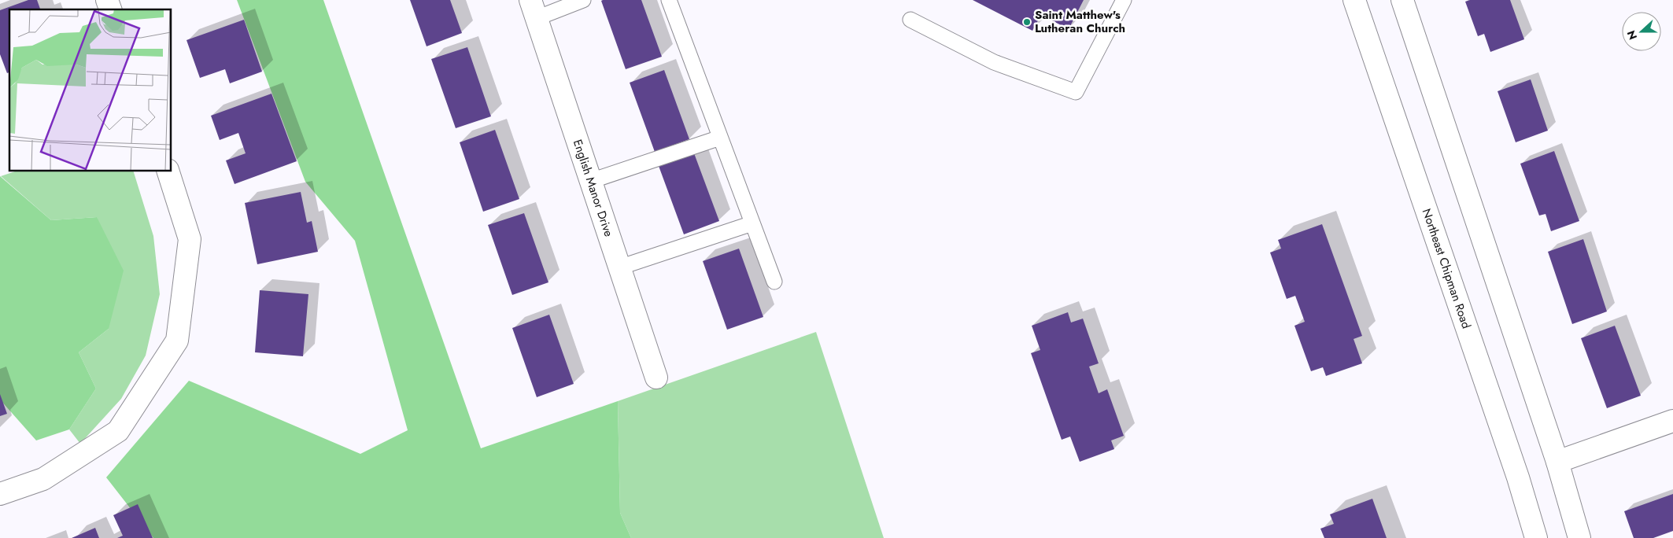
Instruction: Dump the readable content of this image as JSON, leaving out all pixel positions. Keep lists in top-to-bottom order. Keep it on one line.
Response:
{"streets":{"main road":["English Manor Drive","Northeast Chipman Road"]},"places":["Saint Matthew's Lutheran Church"],"north":"left"}
